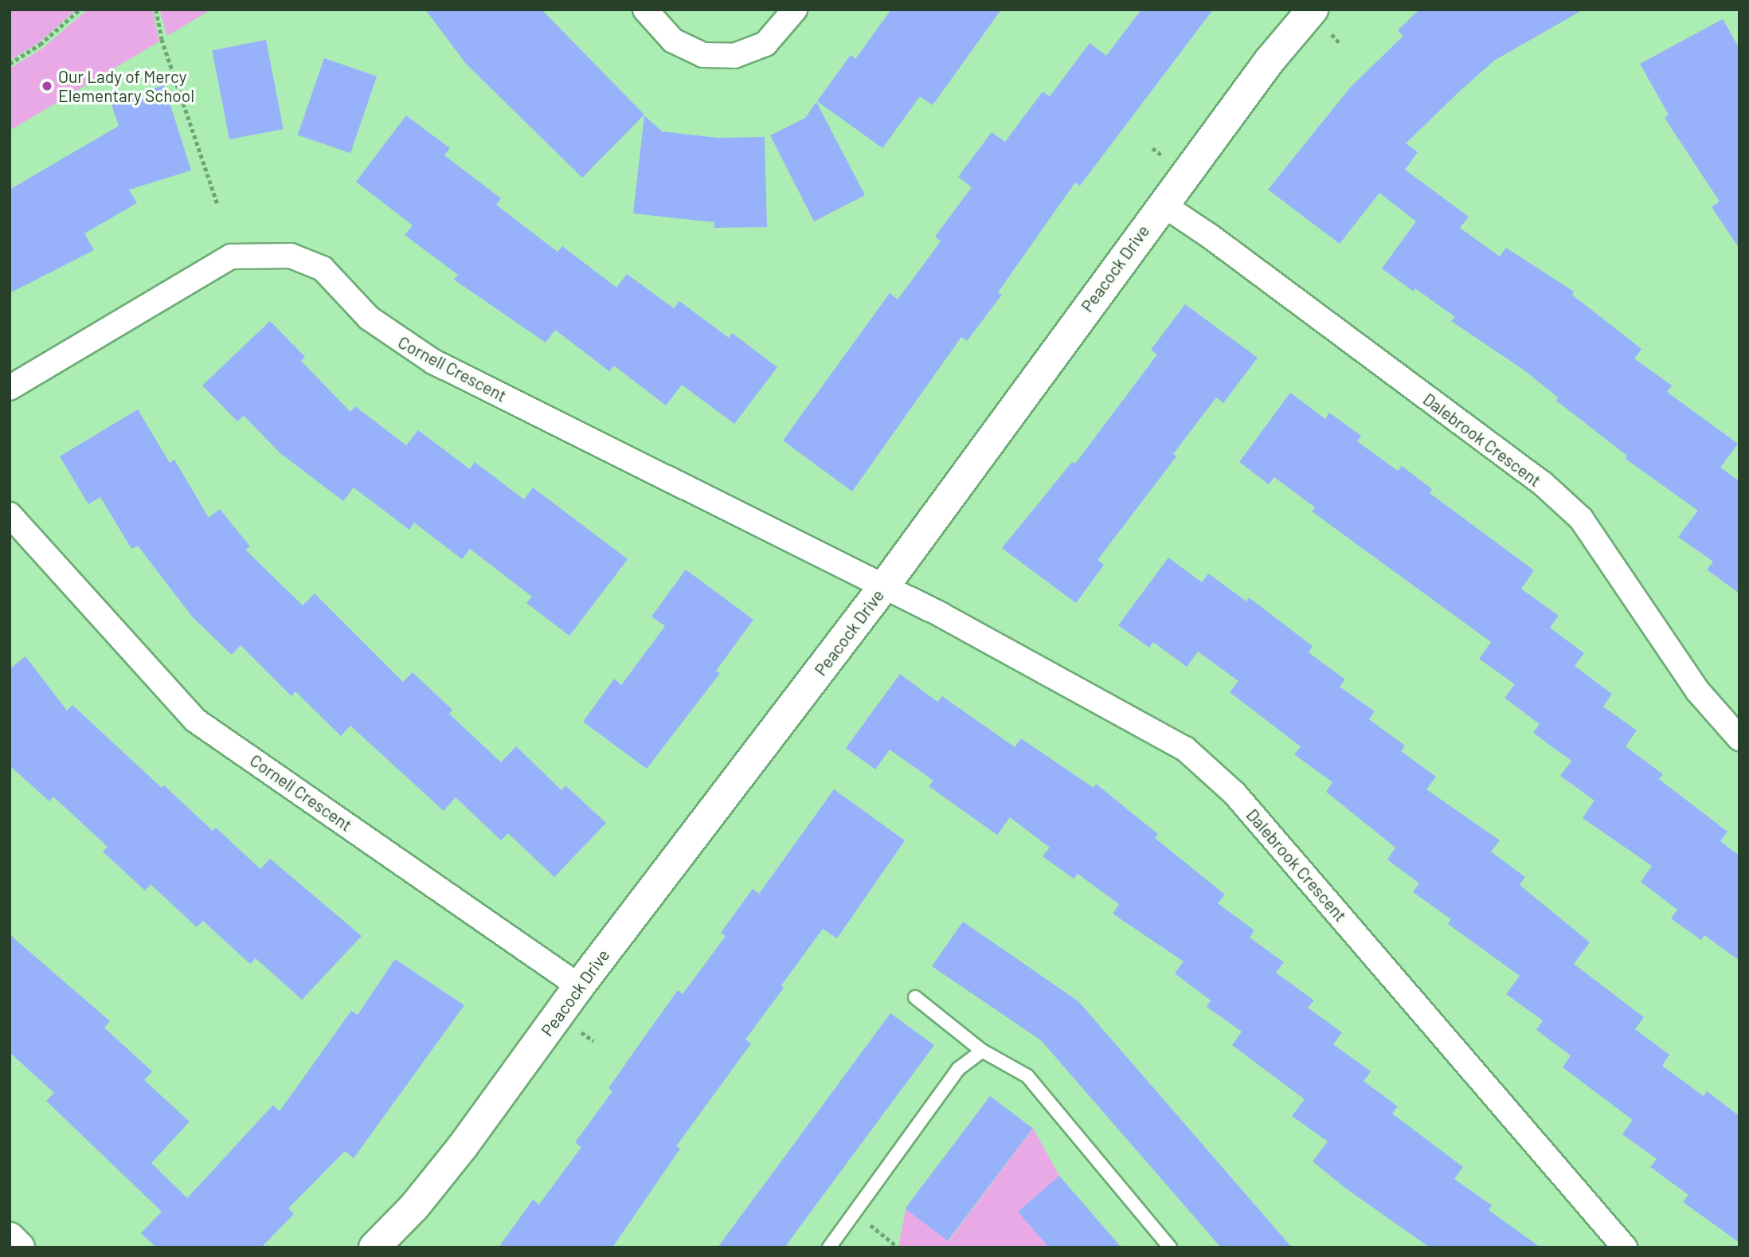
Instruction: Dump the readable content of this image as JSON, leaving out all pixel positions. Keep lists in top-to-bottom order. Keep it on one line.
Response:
{"streets":{"street":["Peacock Drive","Cornell Crescent","Dalebrook Crescent"]},"crossings":[["Peacock Drive","Cornell Crescent"],["Peacock Drive","Dalebrook Crescent"],["Cornell Crescent","Dalebrook Crescent"]],"places":["Our Lady of Mercy Elementary School"]}
